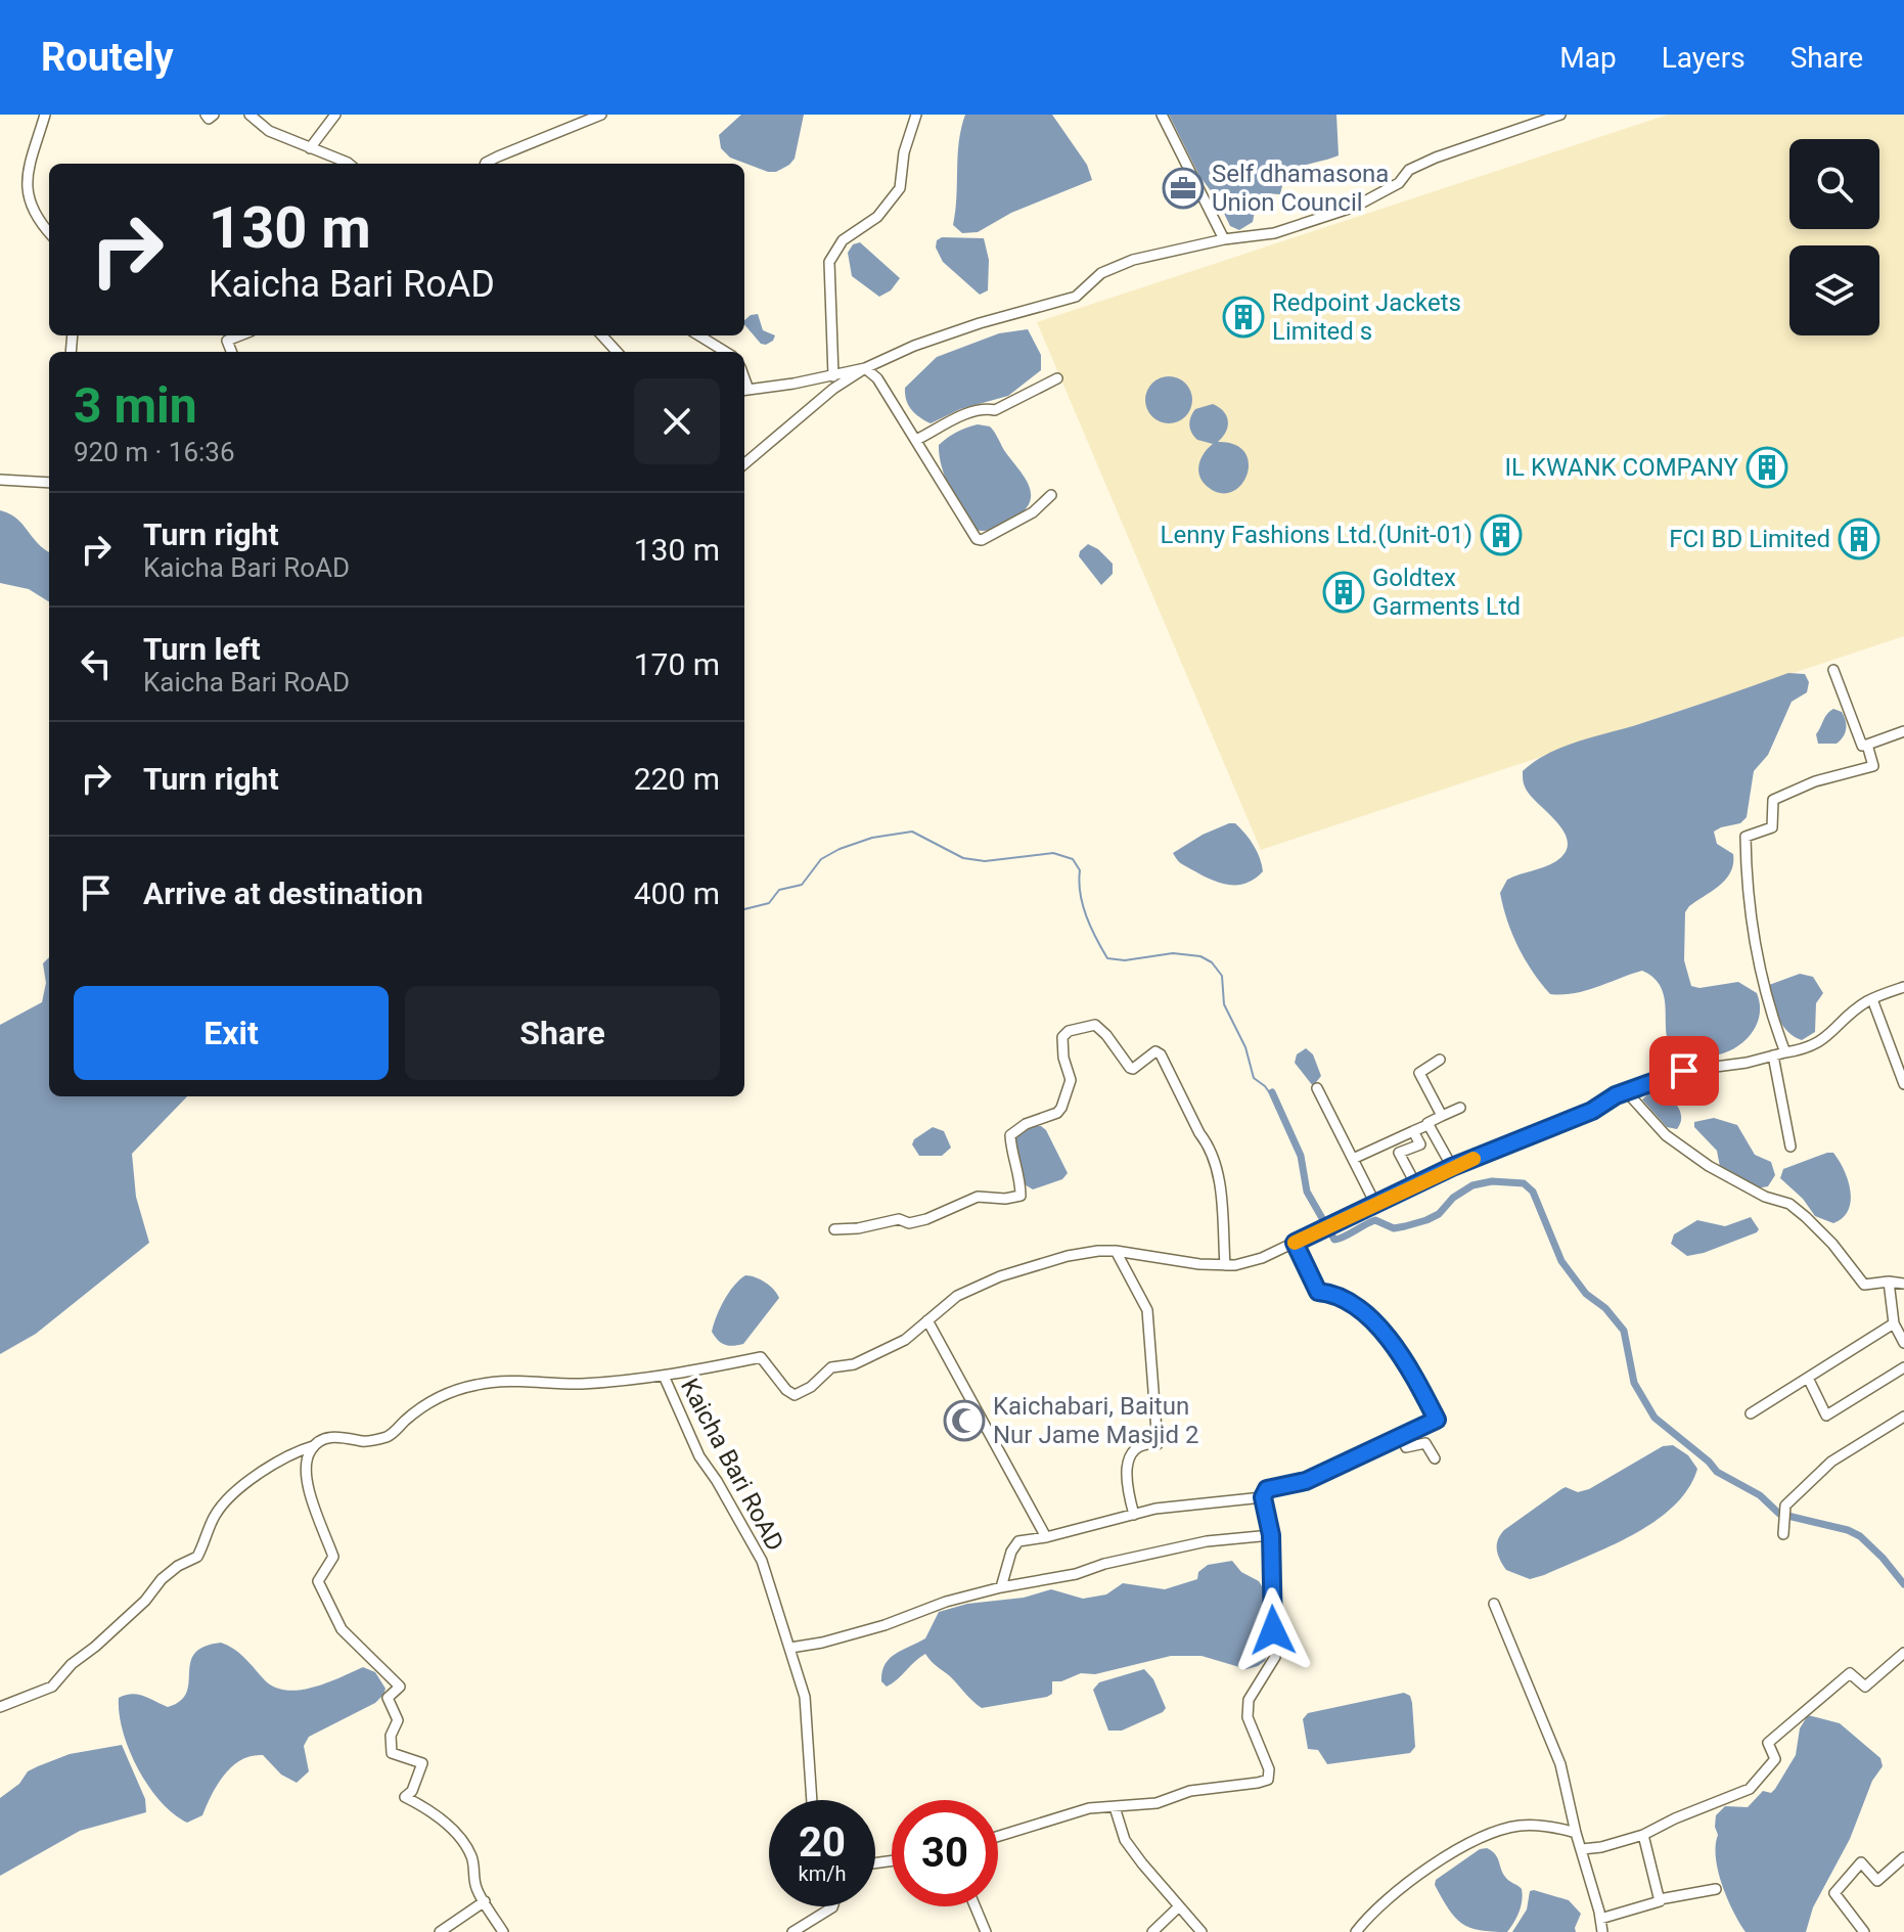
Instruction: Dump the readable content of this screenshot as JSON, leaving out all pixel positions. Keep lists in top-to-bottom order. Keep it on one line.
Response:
{"streets":{"street":["Kaicha Bari RoAD"]},"places":{"office":["Self dhamasona Union Council"],"building":["Redpoint Jackets Limited s","IL KWANK COMPANY","Lenny Fashions Ltd.(Unit-01)","FCI BD Limited","Goldtex Garments Ltd"],"mosque":["Kaichabari, Baitun Nur Jame Masjid 2"]},"page":{"header":"Routely","nav":["Map","Layers","Share"],"turn":["130 m","Kaicha Bari RoAD"],"heading":["3 min","920 m · 16:36"],"list":[{"name":"Turn right","note":"Kaicha Bari RoAD","value":"130 m"},{"name":"Turn left","note":"Kaicha Bari RoAD","value":"170 m"},{"name":"Turn right","value":"220 m"},{"name":"Arrive at destination","value":"400 m"}],"buttons":["Exit","Share"],"speed":"20 km/h","limit":"30"}}
